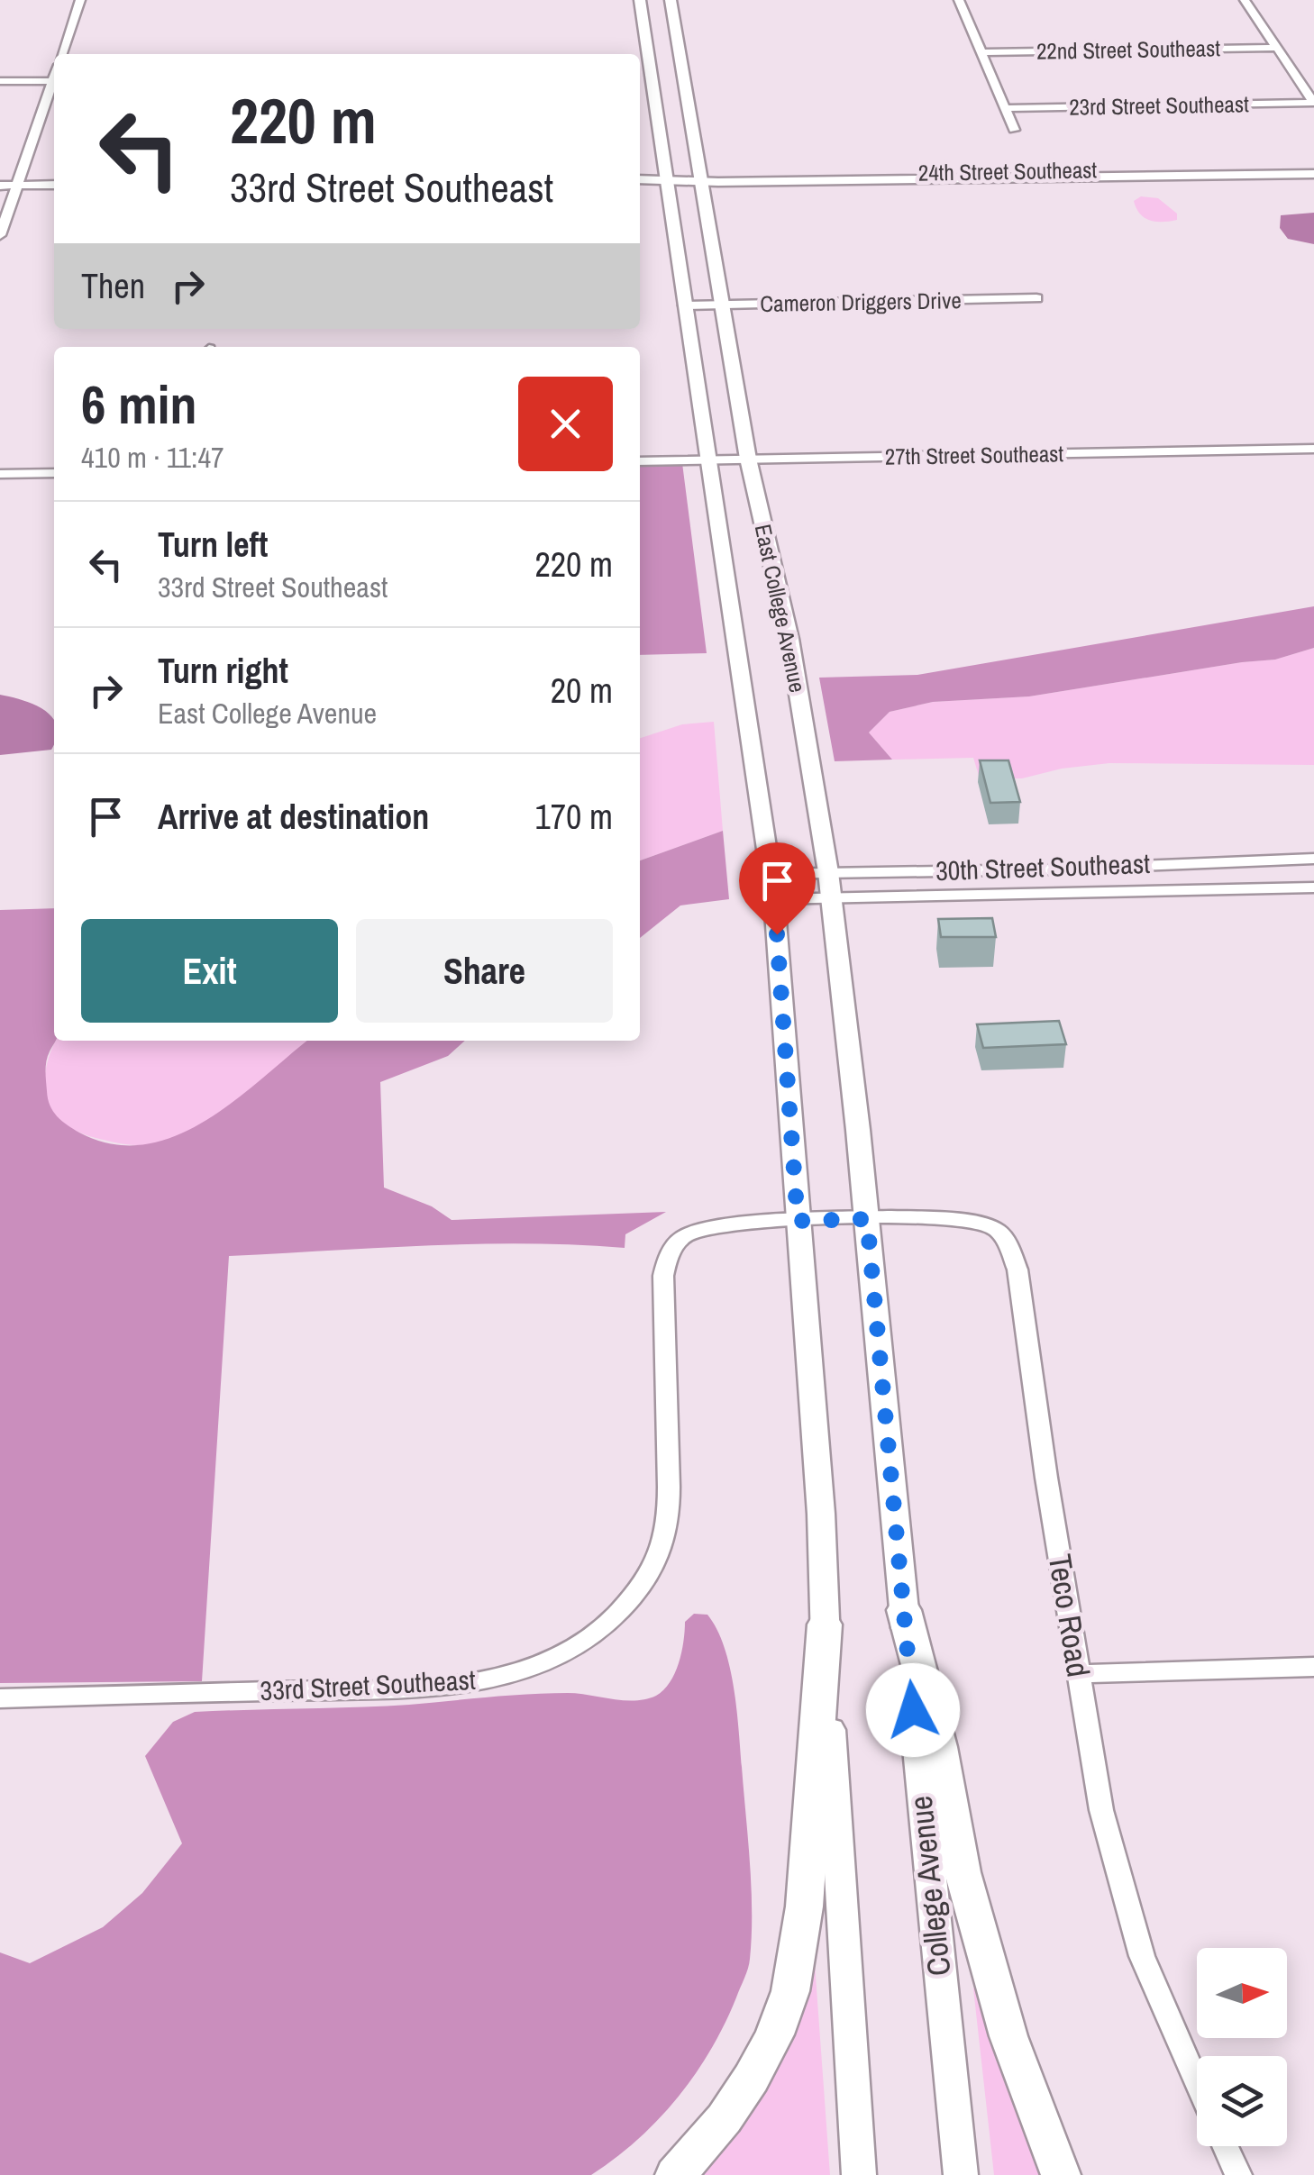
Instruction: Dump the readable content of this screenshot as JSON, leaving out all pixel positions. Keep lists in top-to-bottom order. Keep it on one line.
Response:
{"streets":{"main road":["East College Avenue","College Avenue"],"street":["22nd Street Southeast","23rd Street Southeast","24th Street Southeast","Cameron Driggers Drive","27th Street Southeast","30th Street Southeast","Teco Road","33rd Street Southeast"]},"crossings":[["24th Street Southeast","East College Avenue"],["Cameron Driggers Drive","East College Avenue"],["27th Street Southeast","East College Avenue"],["East College Avenue","30th Street Southeast"],["East College Avenue","Teco Road"],["East College Avenue","33rd Street Southeast"],["East College Avenue","College Avenue"],["Teco Road","33rd Street Southeast"],["Teco Road","College Avenue"],["33rd Street Southeast","College Avenue"]],"north":"right","page":{"turn":["220 m","33rd Street Southeast"],"then":"Then","heading":["6 min","410 m · 11:47"],"list":[{"name":"Turn left","note":"33rd Street Southeast","value":"220 m"},{"name":"Turn right","note":"East College Avenue","value":"20 m"},{"name":"Arrive at destination","value":"170 m"}],"buttons":["Exit","Share"]}}
